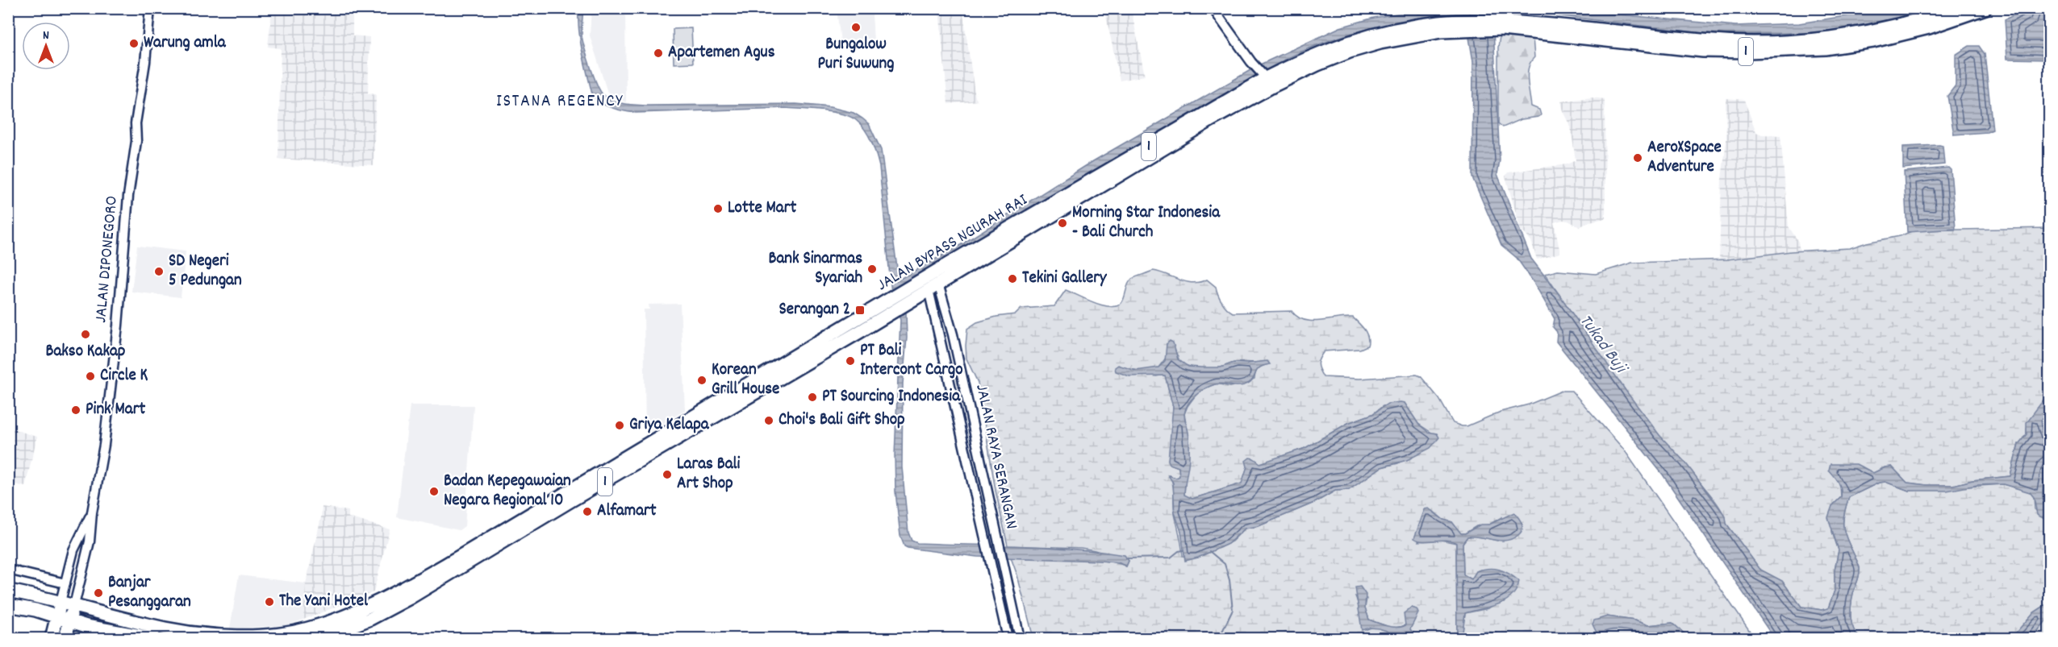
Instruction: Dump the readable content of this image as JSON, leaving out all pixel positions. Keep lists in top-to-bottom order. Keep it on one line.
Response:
{"streets":{"highway":["1","JALAN BYPASS NGURAH RAI"],"street":["JALAN DIPONEGORO","JALAN RAYA SERANGAN"]},"crossings":[["JALAN BYPASS NGURAH RAI","JALAN DIPONEGORO"],["JALAN BYPASS NGURAH RAI","JALAN RAYA SERANGAN"]],"districts":["ISTANA REGENCY"],"water":["Tukad Buji"],"places":{"other":["Bungalow Puri Suwung","Warung amla","Apartemen Agus","AeroXSpace Adventure","Lotte Mart","Morning Star Indonesia - Bali Church","Bank Sinarmas Syariah","SD Negeri 5 Pedungan","Tekini Gallery","Bakso Kakap","PT Bali Intercont Cargo","Circle K","Korean Grill House","PT Sourcing Indonesia","Pink Mart","Choi's Bali Gift Shop","Griya Kelapa","Laras Bali Art Shop","Badan Kepegawaian Negara Regional 10","Alfamart","Banjar Pesanggaran","The Yani Hotel"],"transit":["Serangan 2"]},"north":"top"}
